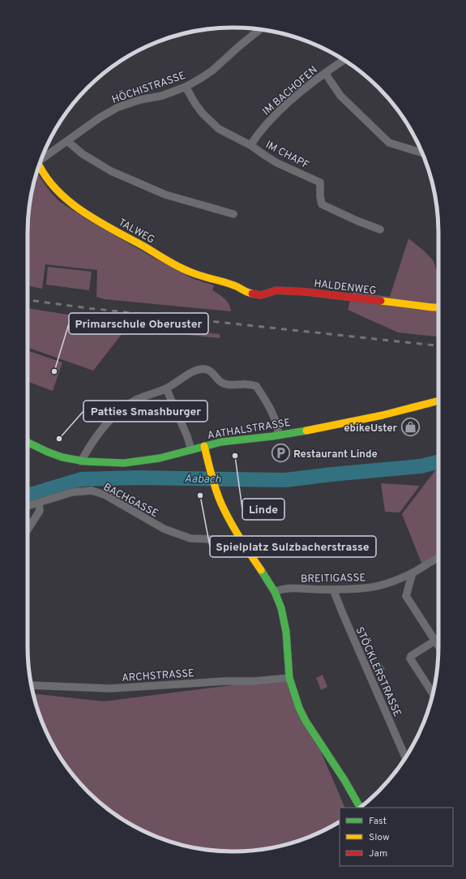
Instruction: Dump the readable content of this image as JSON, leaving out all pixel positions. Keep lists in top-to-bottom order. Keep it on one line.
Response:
{"streets":{"street":["HÖCHISTRASSE","IM BACHOFEN","IM CHAPF","TALWEG","HALDENWEG","AATHALSTRASSE","BACHGASSE","BREITIGASSE","STÖCKLERSTRASSE","ARCHSTRASSE"]},"crossings":[["HÖCHISTRASSE","IM CHAPF"],["IM BACHOFEN","IM CHAPF"],["TALWEG","HALDENWEG"],["BREITIGASSE","STÖCKLERSTRASSE"]],"water":["Aabach"],"places":{"other":["Primarschule Oberuster","Patties Smashburger","Linde","Spielplatz Sulzbacherstrasse"],"shop":["ebikeUster"],"parking":["Restaurant Linde"]},"legend":["Fast","Slow","Jam"]}
